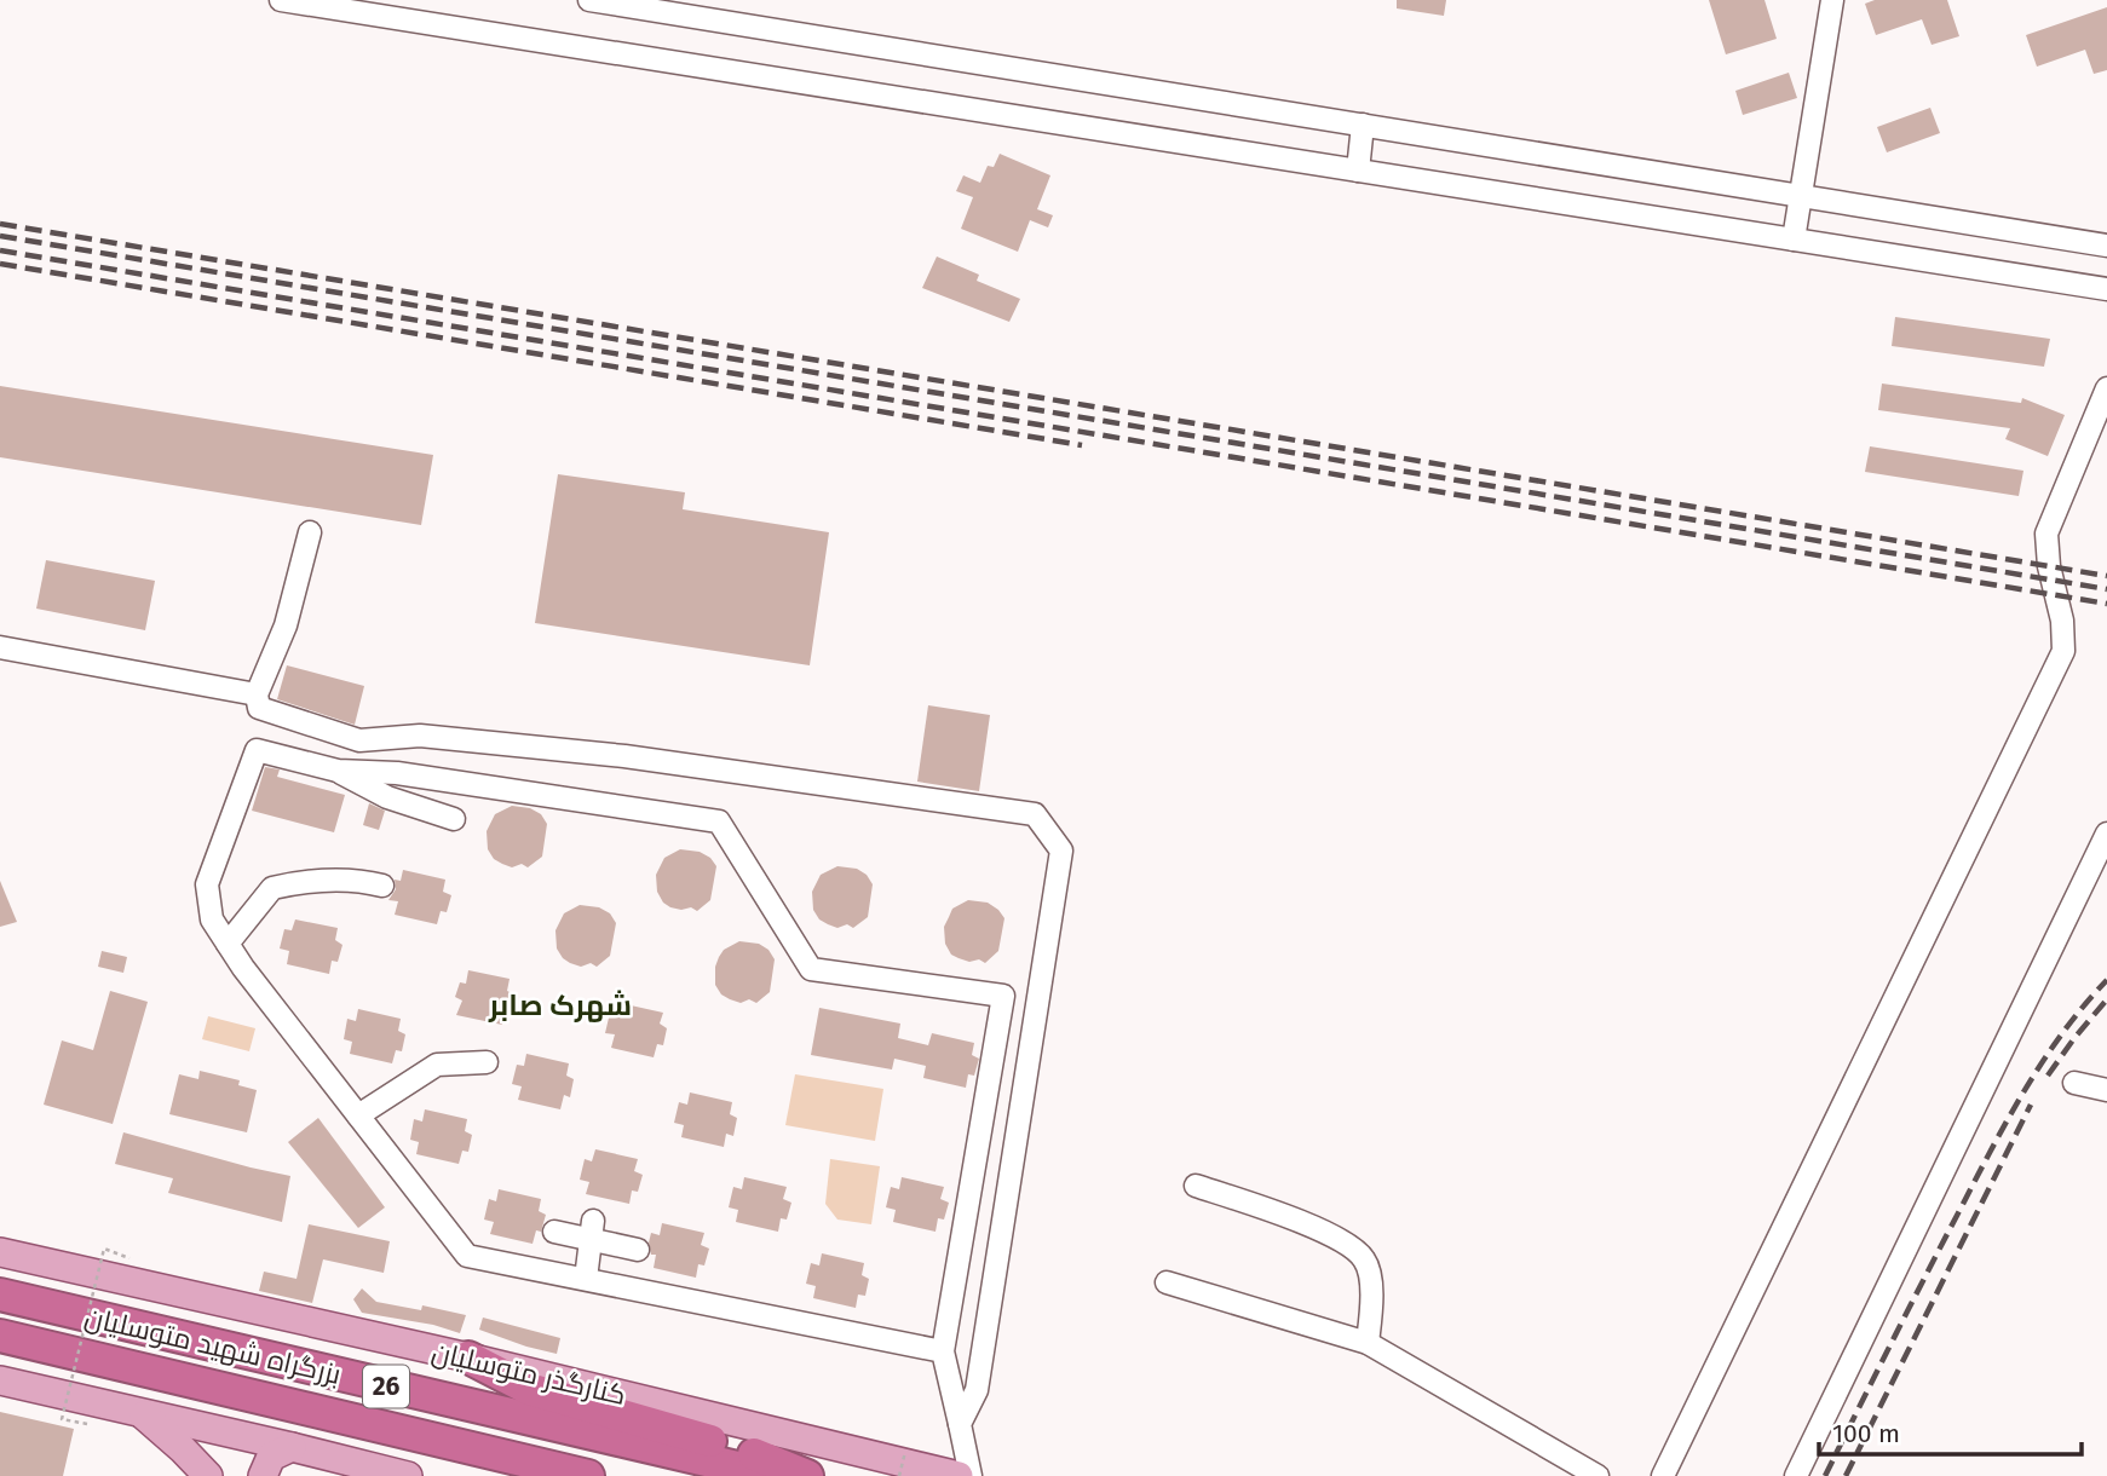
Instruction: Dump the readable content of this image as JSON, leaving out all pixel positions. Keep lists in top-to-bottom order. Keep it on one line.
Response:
{"streets":{"highway":["بزرگراه شهید متوسلیان","26"],"main road":["کنارگذر متوسلیان"]},"districts":["شهرک صابر"],"scale_bar":"100 m"}
